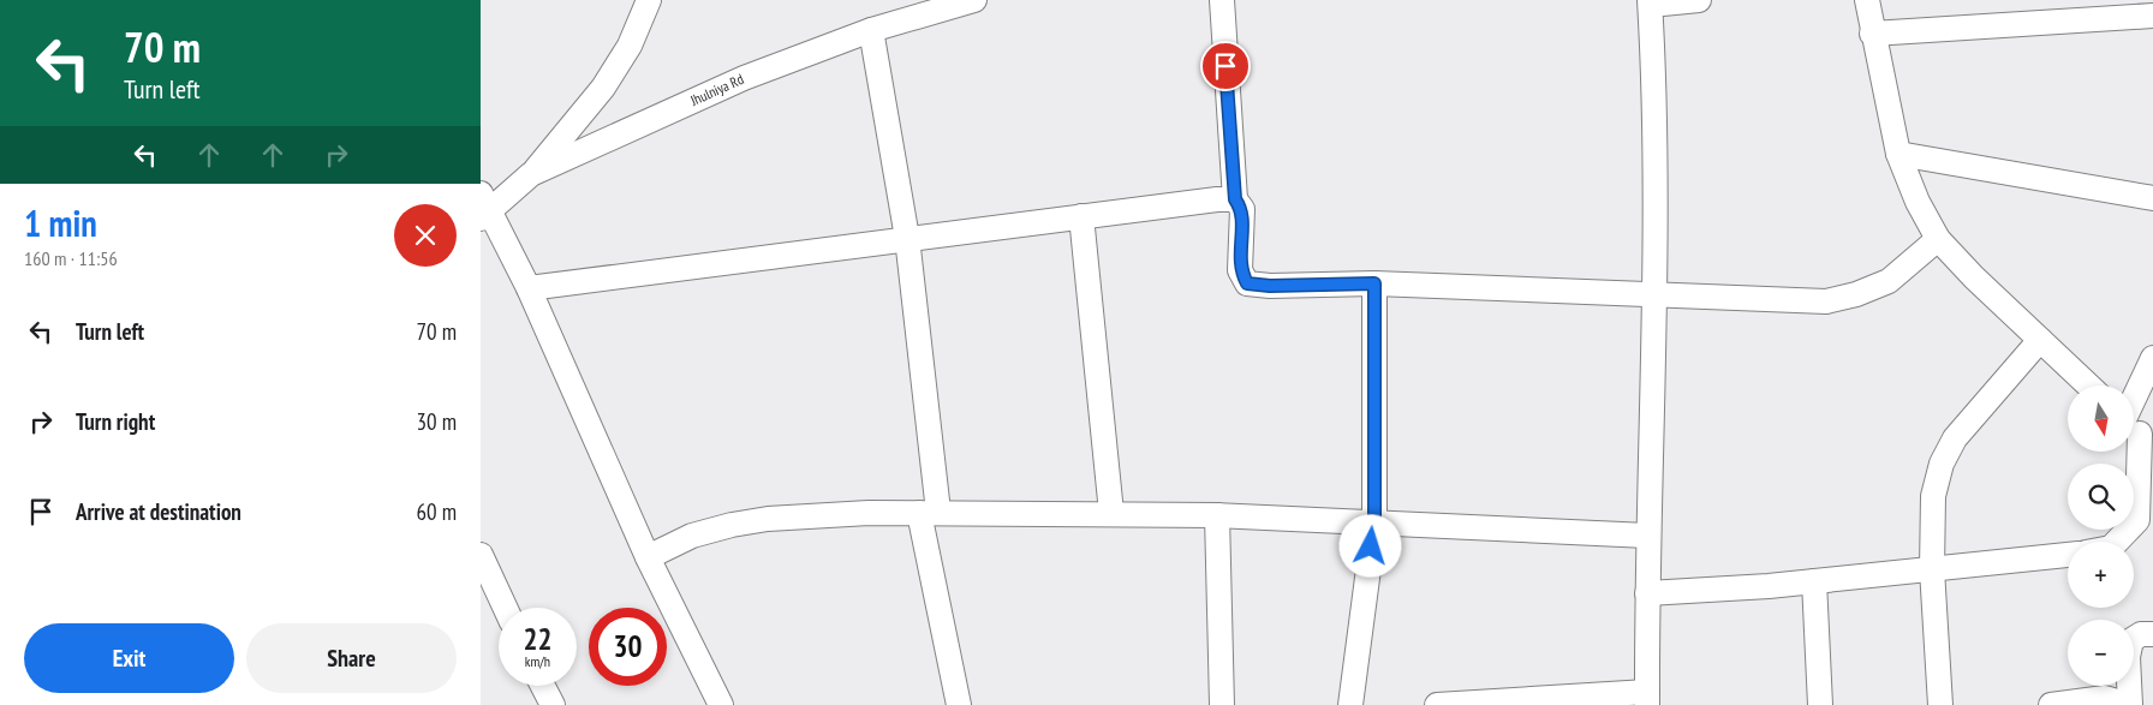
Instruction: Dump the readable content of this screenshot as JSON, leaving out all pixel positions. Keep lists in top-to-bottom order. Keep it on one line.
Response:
{"streets":{"street":["Jhulniya Rd"]},"north":"bottom","page":{"turn":["70 m","Turn left"],"heading":["1 min","160 m · 11:56"],"list":[{"name":"Turn left","value":"70 m"},{"name":"Turn right","value":"30 m"},{"name":"Arrive at destination","value":"60 m"}],"map_buttons":["+","−"],"speed":"22 km/h","limit":"30","buttons":["Exit","Share"]}}
